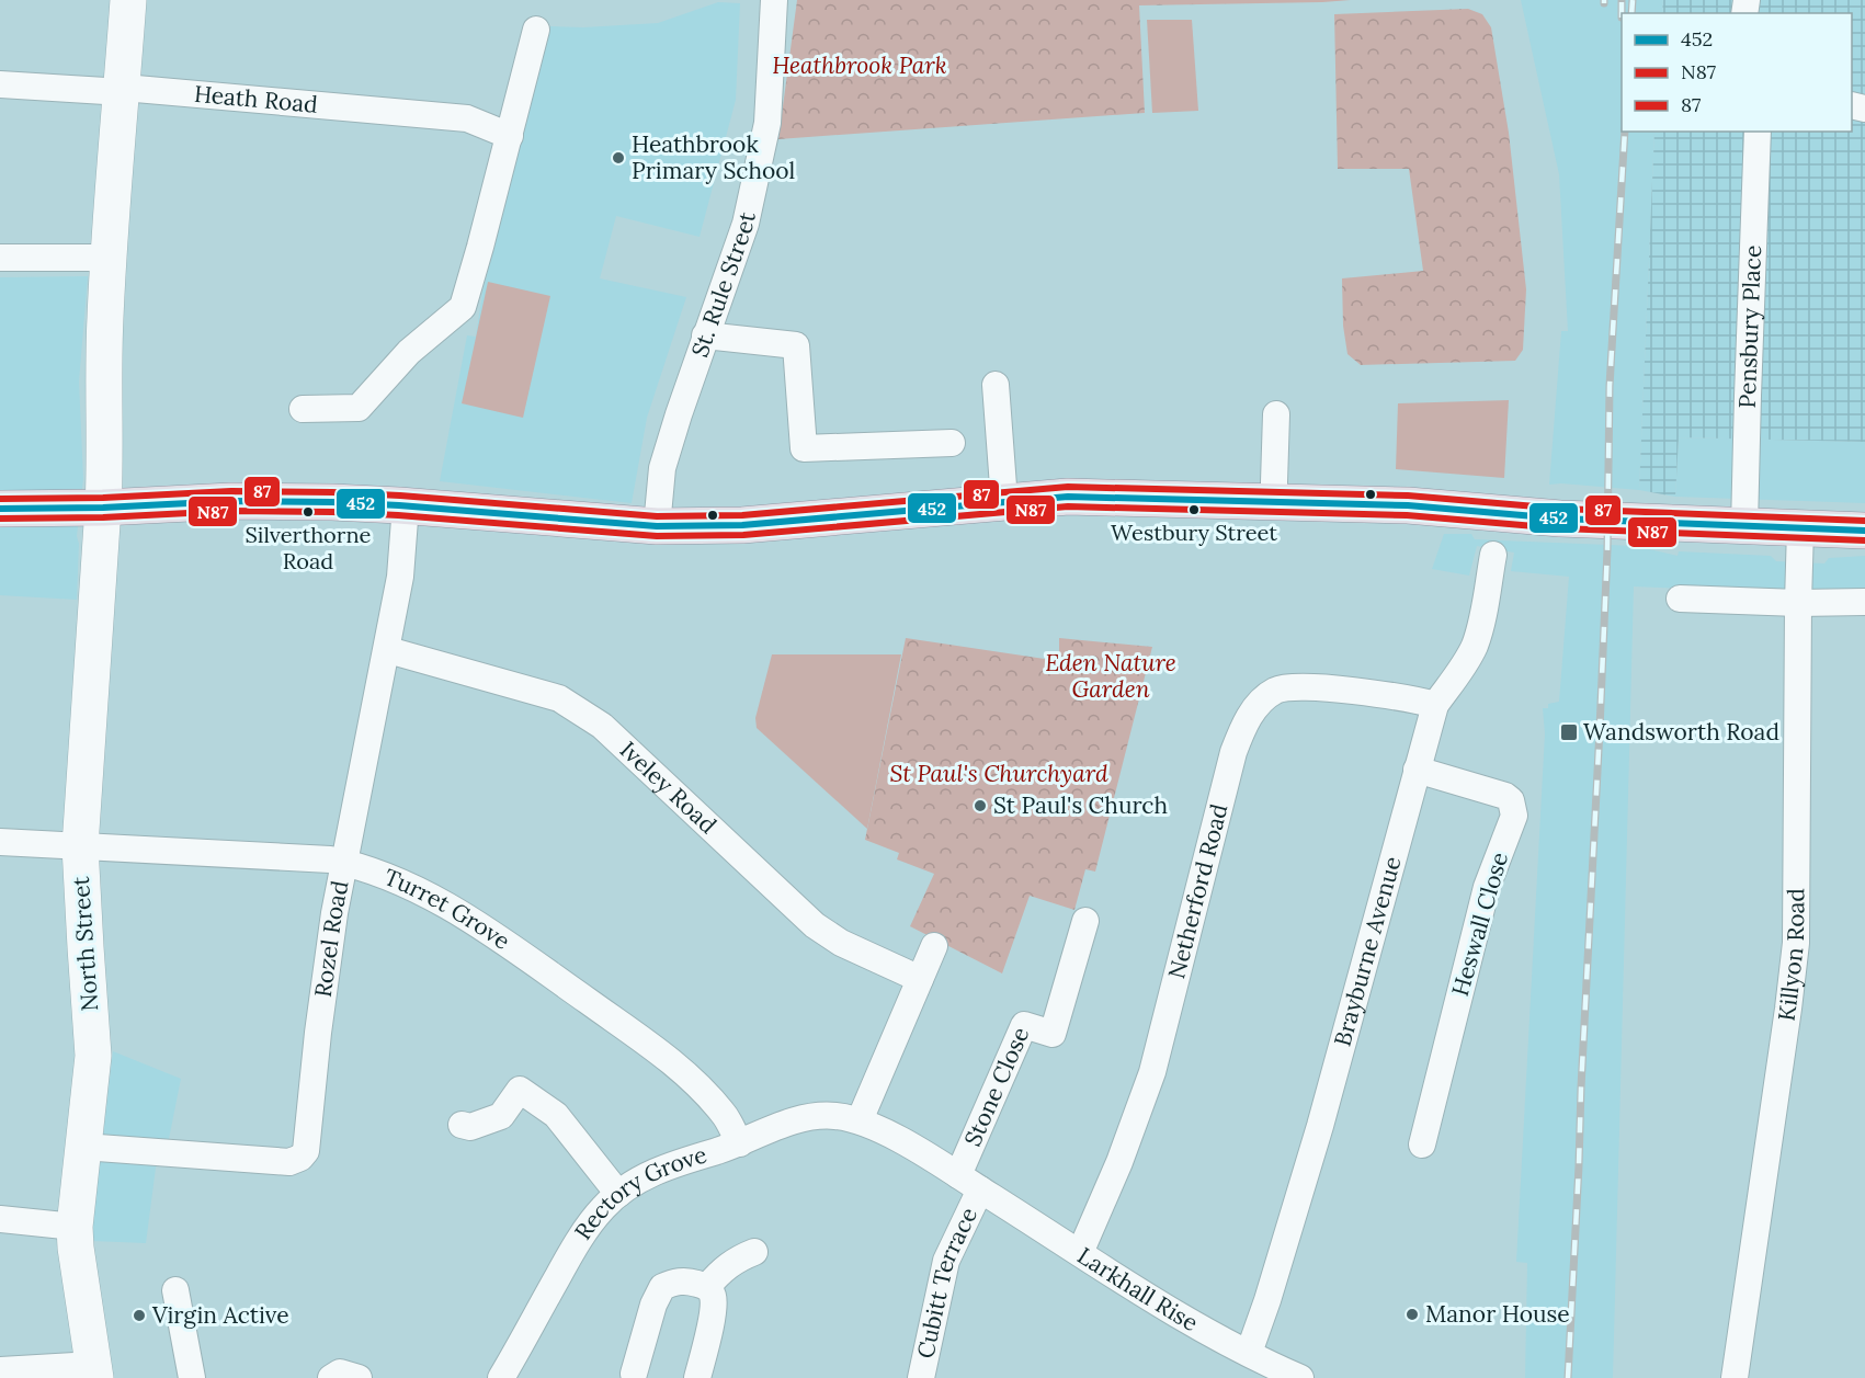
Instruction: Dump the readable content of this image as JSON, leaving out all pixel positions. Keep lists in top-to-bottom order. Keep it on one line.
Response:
{"streets":{"main road":["North Street"],"street":["Heath Road","St. Rule Street","Pensbury Place","Iveley Road","Netherford Road","Turret Grove","Heswall Close","Rozel Road","Brayburne Avenue","Killyon Road","Stone Close","Rectory Grove","Cubitt Terrace","Larkhall Rise"]},"crossings":[["Iveley Road","Rozel Road"],["Netherford Road","Brayburne Avenue"],["Netherford Road","Larkhall Rise"],["Turret Grove","Rozel Road"],["Turret Grove","North Street"],["Turret Grove","Rectory Grove"],["Heswall Close","Brayburne Avenue"],["Rozel Road","North Street"],["Brayburne Avenue","Larkhall Rise"],["Stone Close","Rectory Grove"],["Stone Close","Cubitt Terrace"],["Stone Close","Larkhall Rise"],["Rectory Grove","Cubitt Terrace"],["Rectory Grove","Larkhall Rise"],["Cubitt Terrace","Larkhall Rise"]],"parks":["Heathbrook Park","Eden Nature Garden","St Paul's Churchyard"],"places":{"other":["Heathbrook Primary School","Westbury Street","Silverthorne Road","St Paul's Church","Manor House","Virgin Active"],"transit":["Wandsworth Road"]},"lines":["transit line 87","transit line 452","transit line N87"],"legend":["452","N87","87"]}
